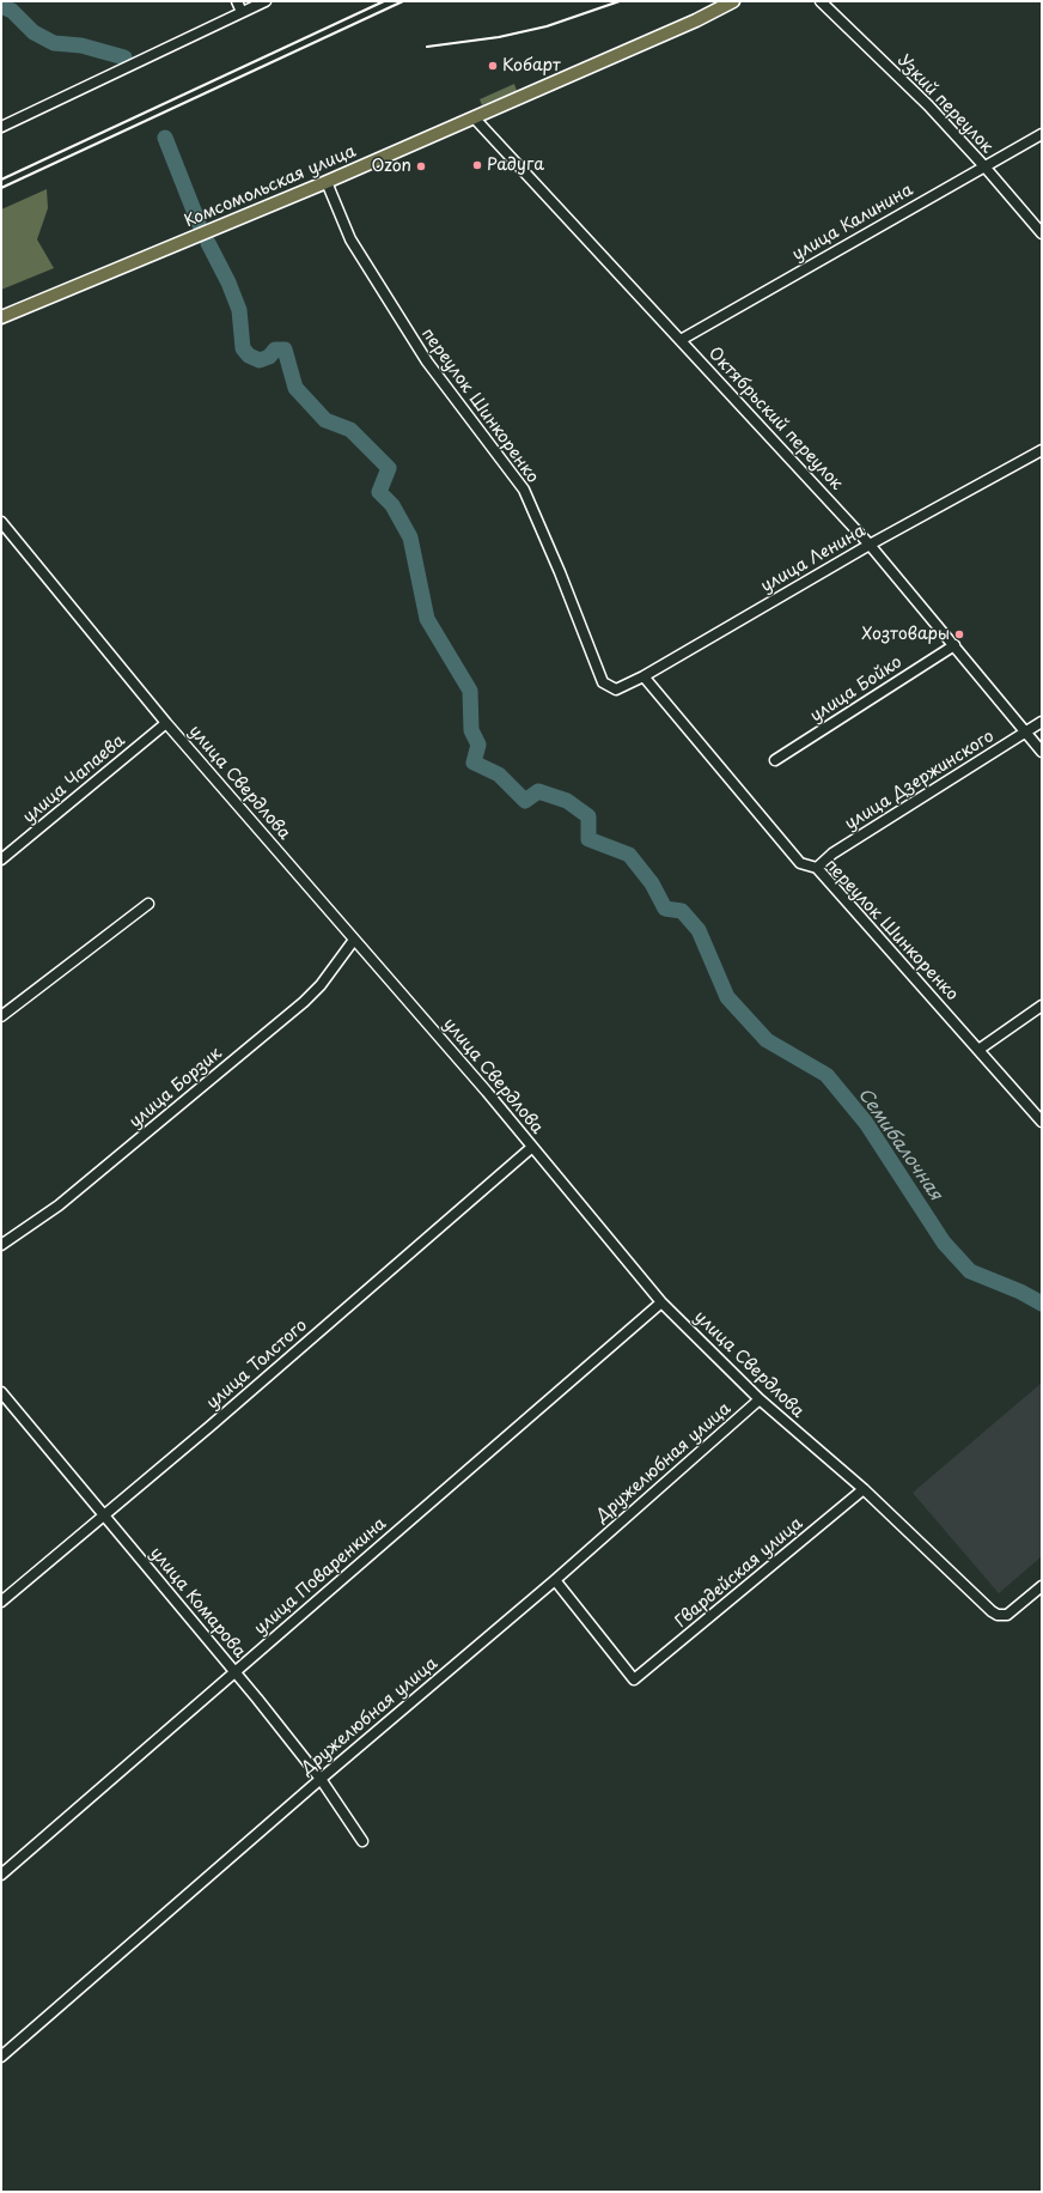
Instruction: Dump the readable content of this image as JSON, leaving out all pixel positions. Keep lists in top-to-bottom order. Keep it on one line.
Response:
{"streets":{"main road":["Комсомольская улица"],"street":["Узкий переулок","улица Калинина","переулок Шинкоренко","Октябрьский переулок","улица Ленина","улица Бойко","улица Чапаева","улица Дзержинского","улица Свердлова","улица Борзик","улица Толстого","Дружелюбная улица","Гвардейская улица","улица Поваренкина","улица Комарова"]},"crossings":[["Узкий переулок","улица Калинина"],["Комсомольская улица","переулок Шинкоренко"],["Комсомольская улица","Октябрьский переулок"],["улица Калинина","Октябрьский переулок"],["переулок Шинкоренко","улица Ленина"],["переулок Шинкоренко","улица Дзержинского"],["Октябрьский переулок","улица Ленина"],["Октябрьский переулок","улица Бойко"],["Октябрьский переулок","улица Дзержинского"],["улица Чапаева","улица Свердлова"],["улица Свердлова","улица Борзик"],["улица Свердлова","улица Толстого"],["улица Свердлова","Дружелюбная улица"],["улица Свердлова","Гвардейская улица"],["улица Свердлова","улица Поваренкина"],["улица Толстого","улица Комарова"],["Дружелюбная улица","Гвардейская улица"],["Дружелюбная улица","улица Комарова"],["улица Поваренкина","улица Комарова"]],"water":["Семибалочная"],"places":["Кобарт","Радуга","Ozon","Хозтовары"]}
